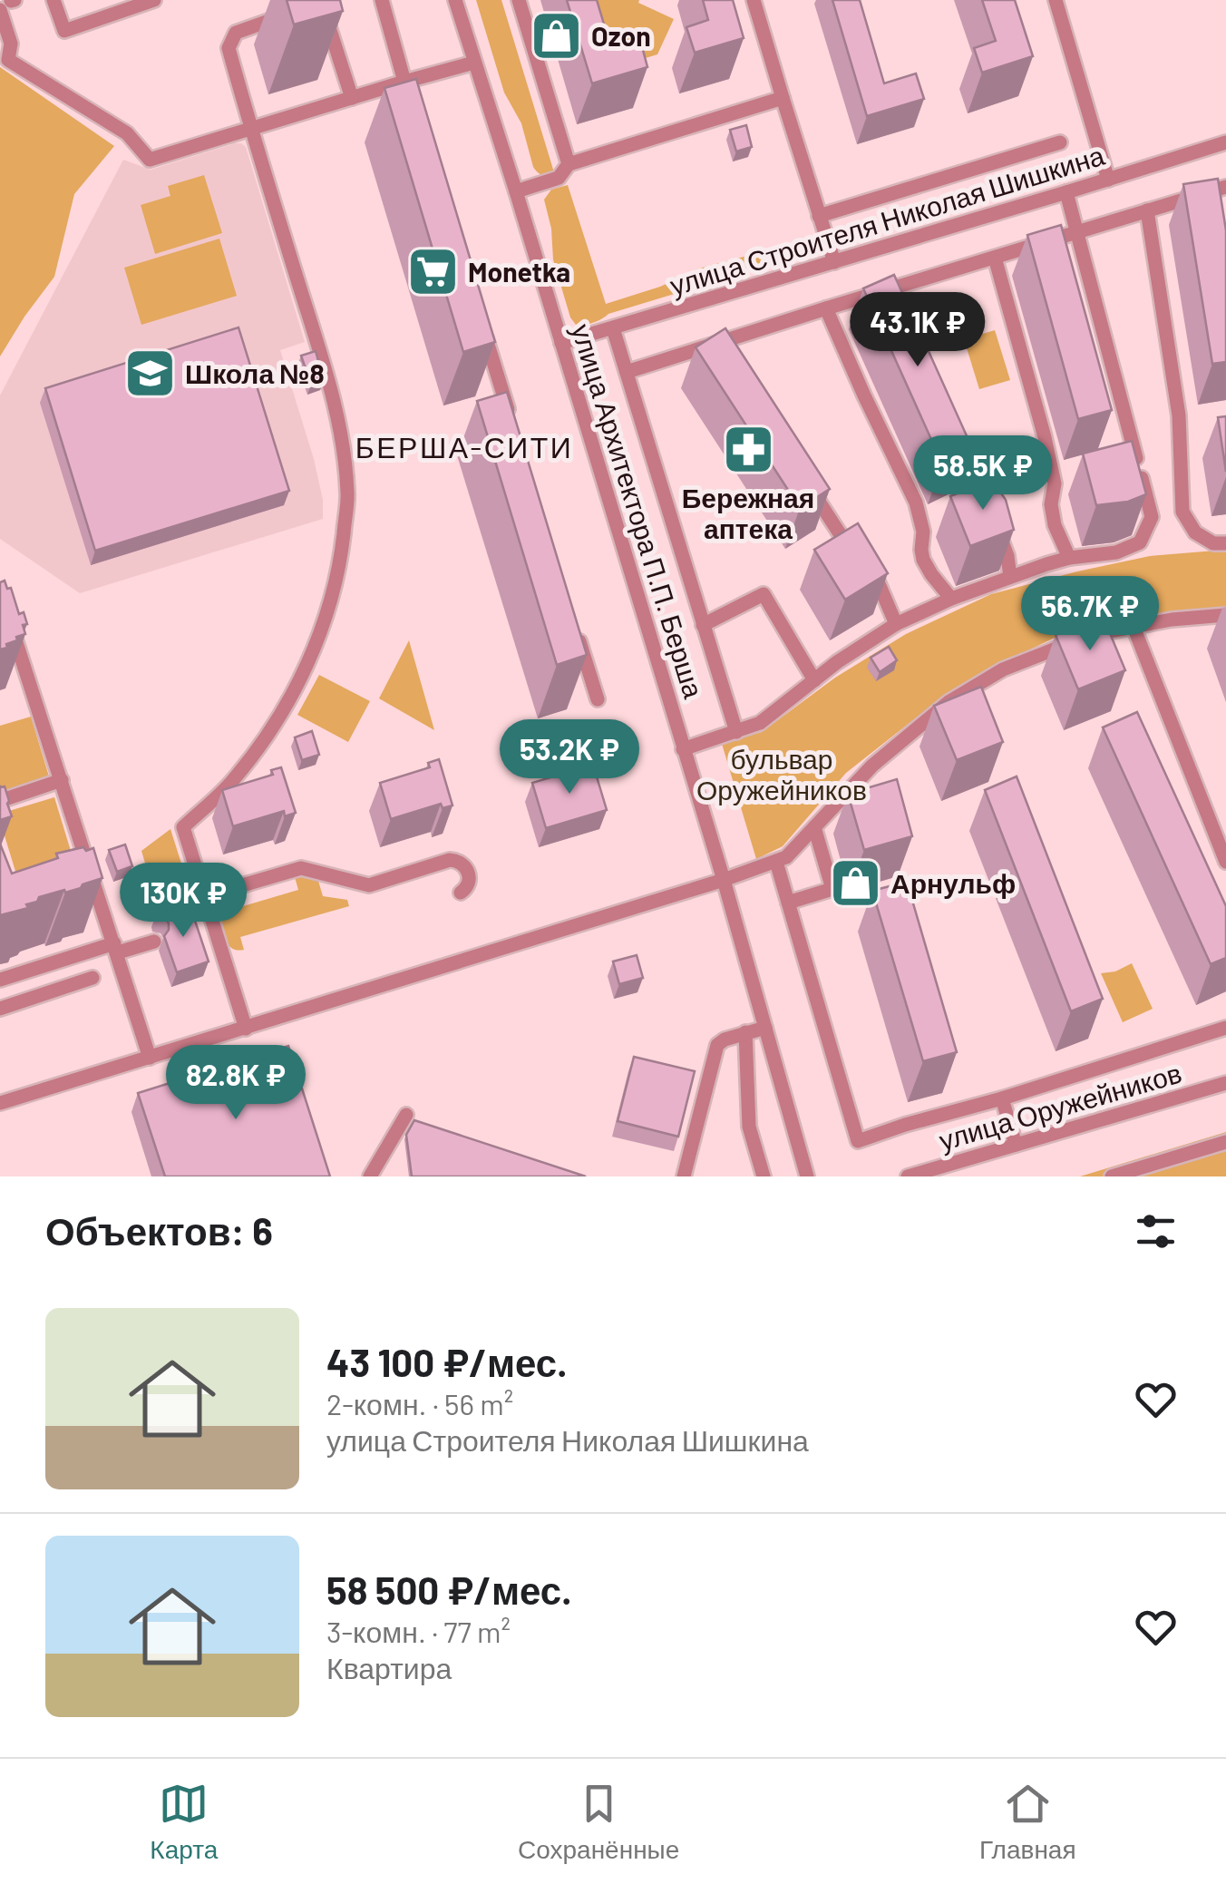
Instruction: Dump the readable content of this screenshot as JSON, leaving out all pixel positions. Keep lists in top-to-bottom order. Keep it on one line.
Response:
{"streets":{"street":["улица Строителя Николая Шишкина","улица Архитектора П.П. Берша","улица Оружейников"]},"crossings":[["улица Строителя Николая Шишкина","улица Архитектора П.П. Берша"]],"districts":["БЕРША-СИТИ"],"parks":["бульвар Оружейников"],"places":{"shop":["Ozon","Арнульф"],"supermarket":["Monetka"],"school or university":["Школа №8"],"pharmacy":["Бережная аптека"]},"page":{"price":["43.1K ₽","58.5K ₽","56.7K ₽","53.2K ₽","130K ₽","82.8K ₽"],"heading":"Объектов: 6","list":[{"name":"43 100 ₽/мес.","note":"2-комн. · 56 m² · улица Строителя Николая Шишкина"},{"name":"58 500 ₽/мес.","note":"3-комн. · 77 m² · Квартира"}],"tabs":["Карта","Сохранённые","Главная"]}}
